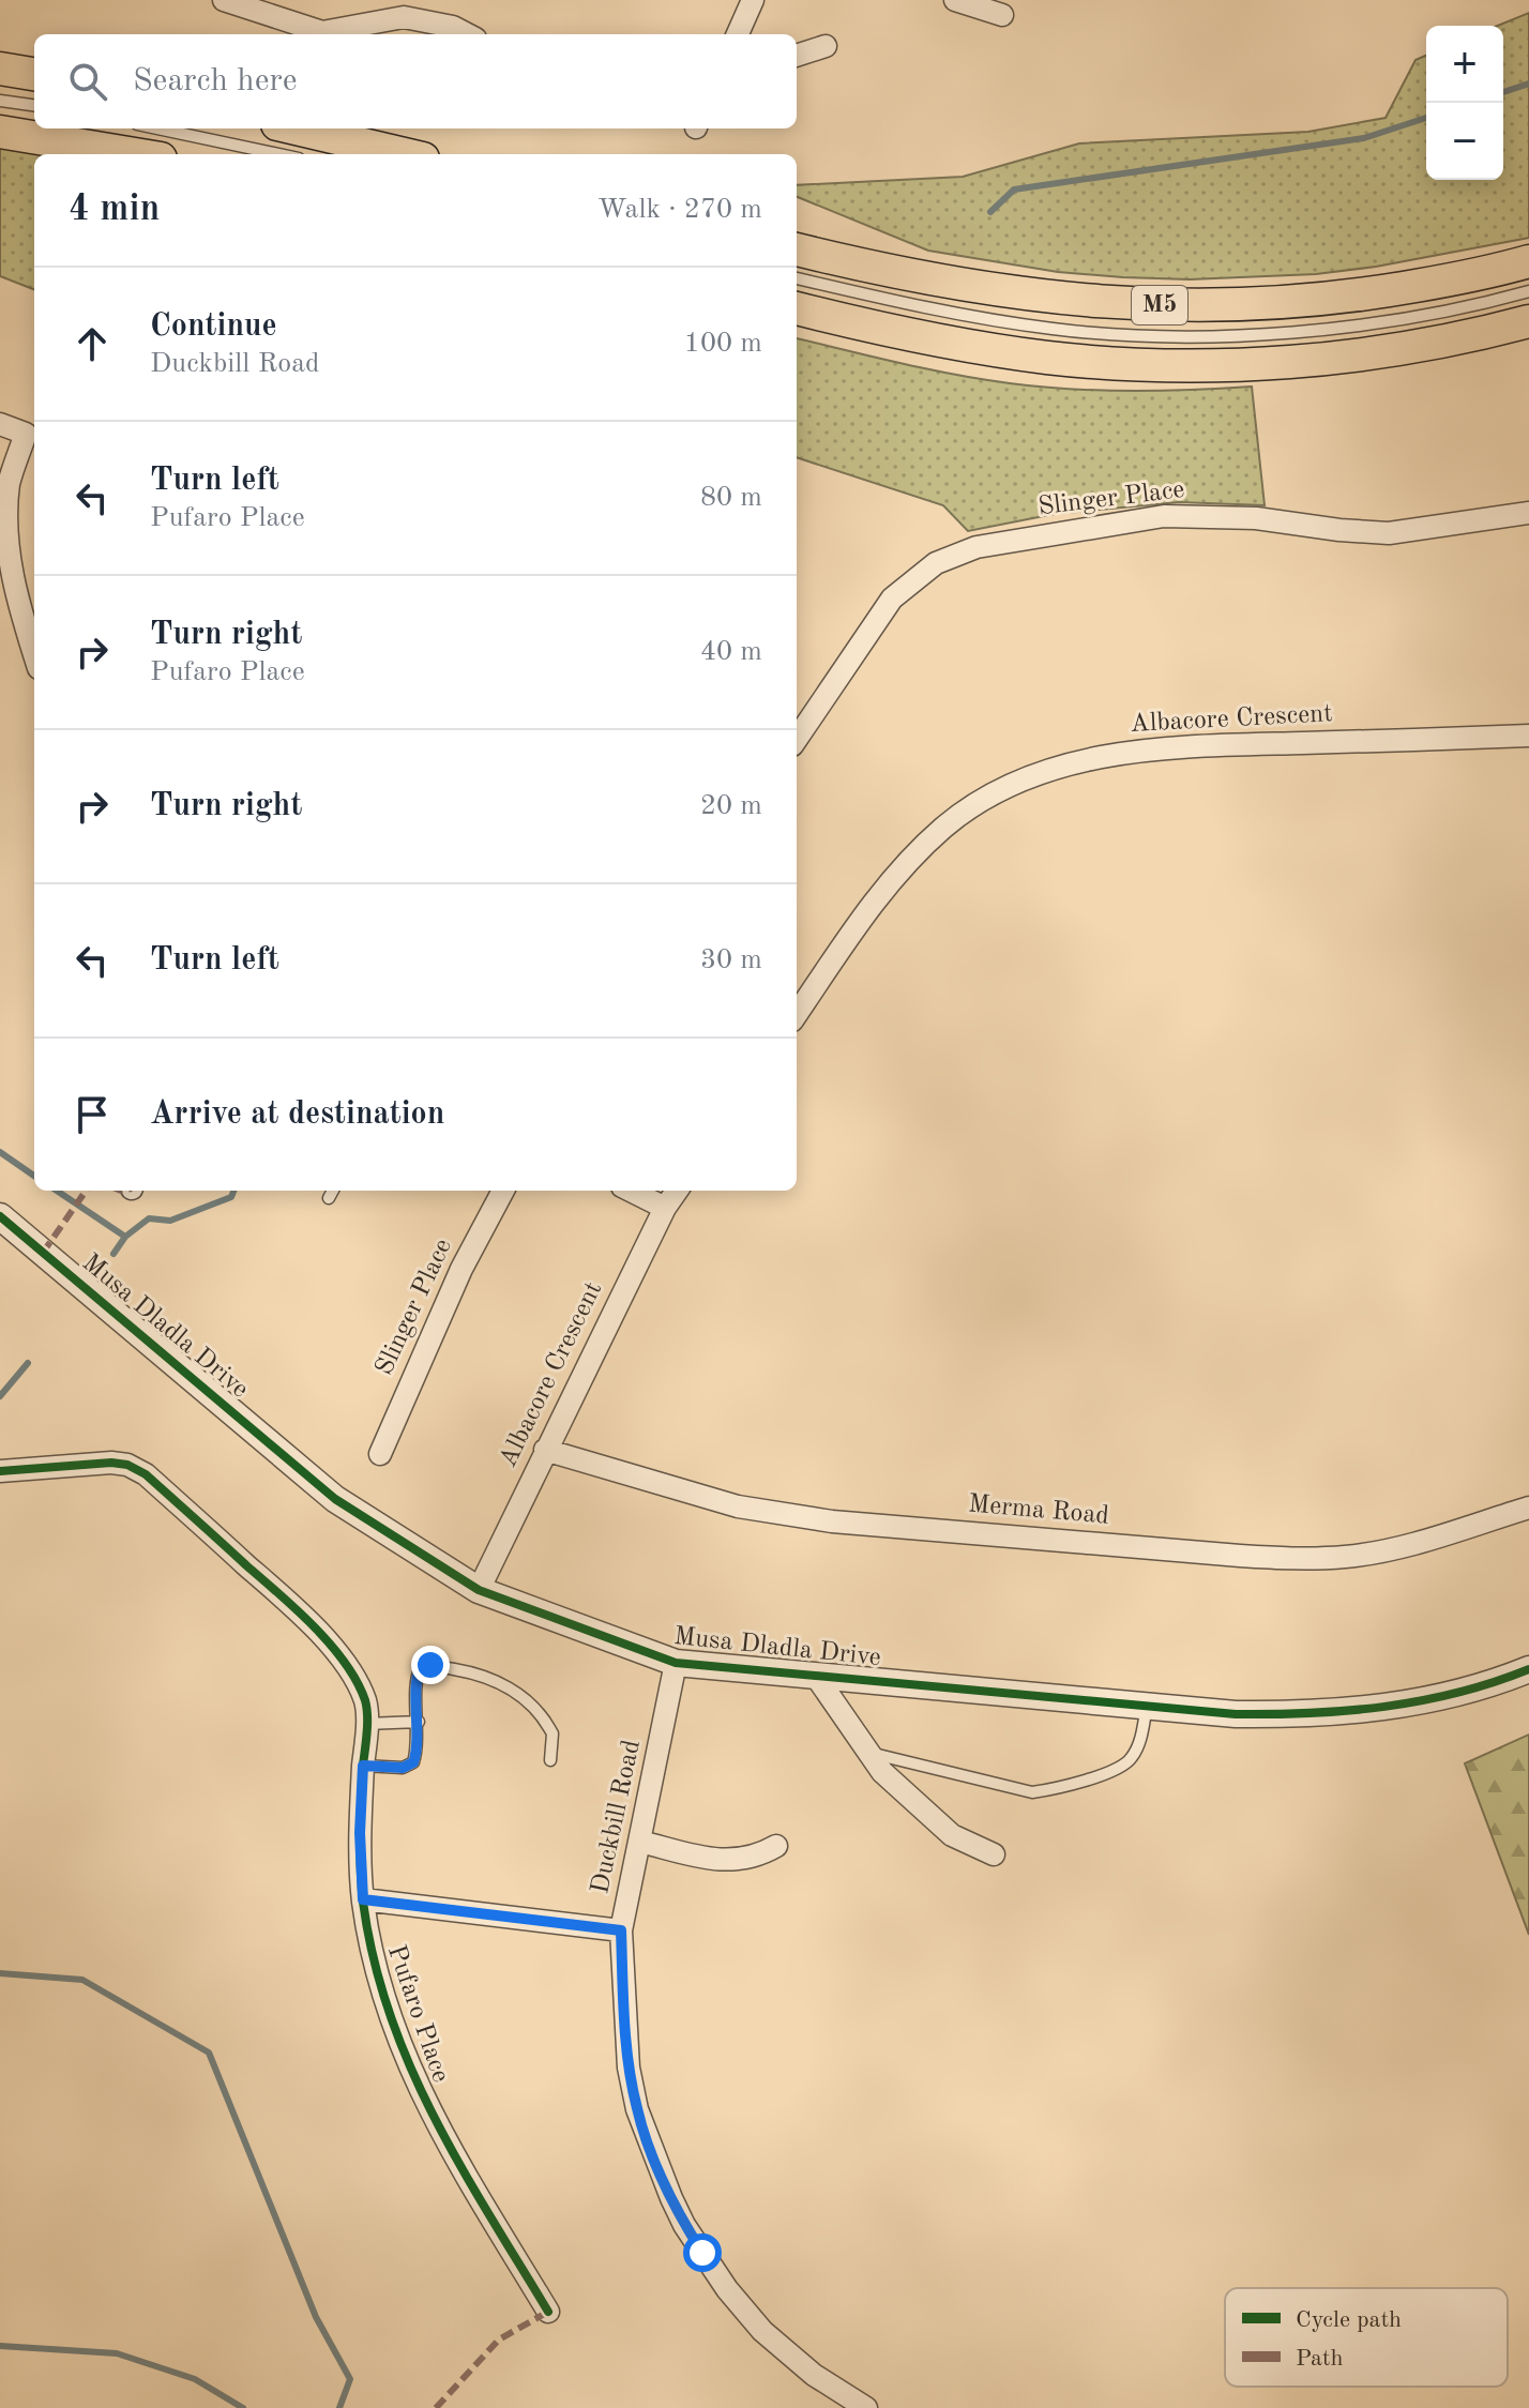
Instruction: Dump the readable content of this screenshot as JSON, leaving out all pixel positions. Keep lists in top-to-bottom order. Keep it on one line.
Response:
{"streets":{"main road":["M5"],"street":["Slinger Place","Albacore Crescent","Musa Dladla Drive","Merma Road","Duckbill Road","Pufaro Place"]},"crossings":[["Albacore Crescent","Musa Dladla Drive"],["Albacore Crescent","Merma Road"],["Musa Dladla Drive","Duckbill Road"],["Duckbill Road","Pufaro Place"]],"legend":["Cycle path","Path"],"page":{"map_buttons":["+","−"],"search":"Search here","heading":["4 min","Walk · 270 m"],"list":[["Continue","Duckbill Road","100 m"],["Turn left","Pufaro Place","80 m"],["Turn right","Pufaro Place","40 m"],["Turn right","20 m"],["Turn left","30 m"],"Arrive at destination"]}}
